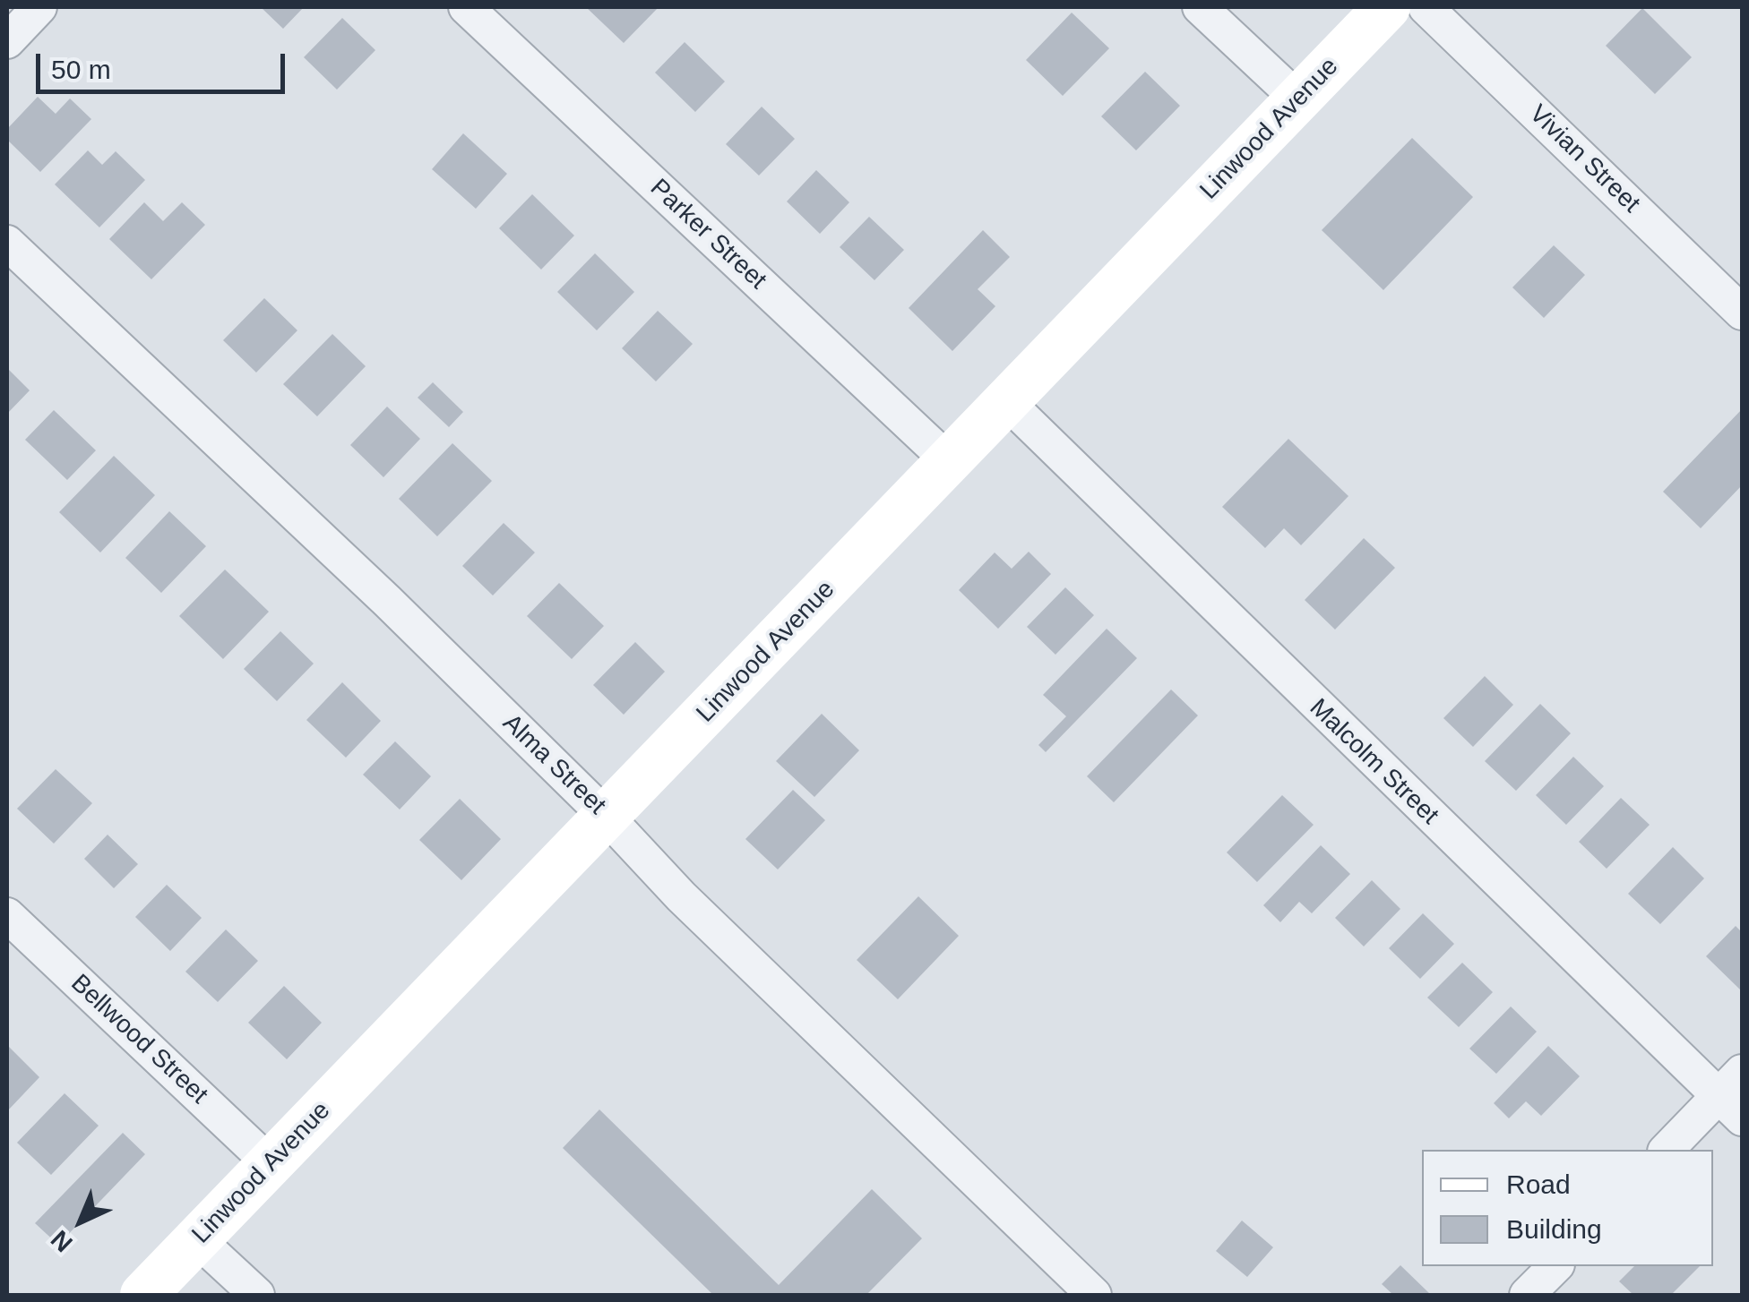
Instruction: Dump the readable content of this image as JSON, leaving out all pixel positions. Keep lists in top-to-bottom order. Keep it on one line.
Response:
{"streets":{"main road":["Linwood Avenue"],"street":["Vivian Street","Parker Street","Malcolm Street","Alma Street","Bellwood Street"]},"crossings":[["Linwood Avenue","Parker Street"],["Linwood Avenue","Malcolm Street"],["Linwood Avenue","Alma Street"],["Linwood Avenue","Bellwood Street"]],"legend":["Road","Building"],"scale_bar":"50 m","north":"bottom left"}
